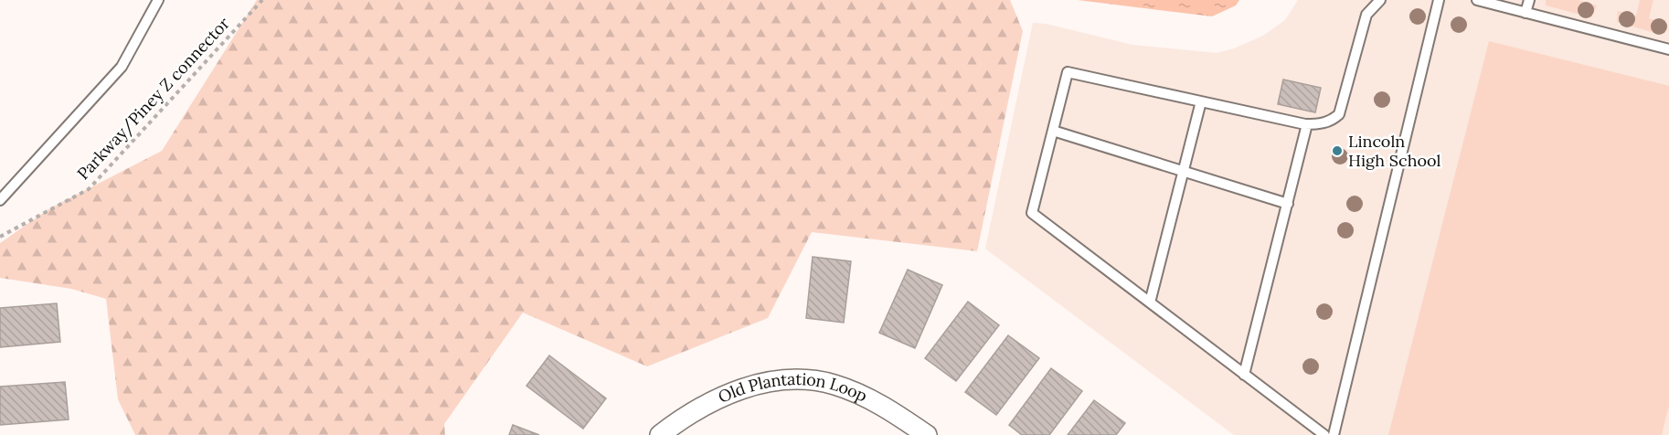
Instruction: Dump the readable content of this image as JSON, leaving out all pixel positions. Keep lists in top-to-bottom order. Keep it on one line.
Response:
{"streets":{"street":["Old Plantation Loop"],"path":["Parkway/Piney Z connector"]},"places":["Lincoln High School"]}
